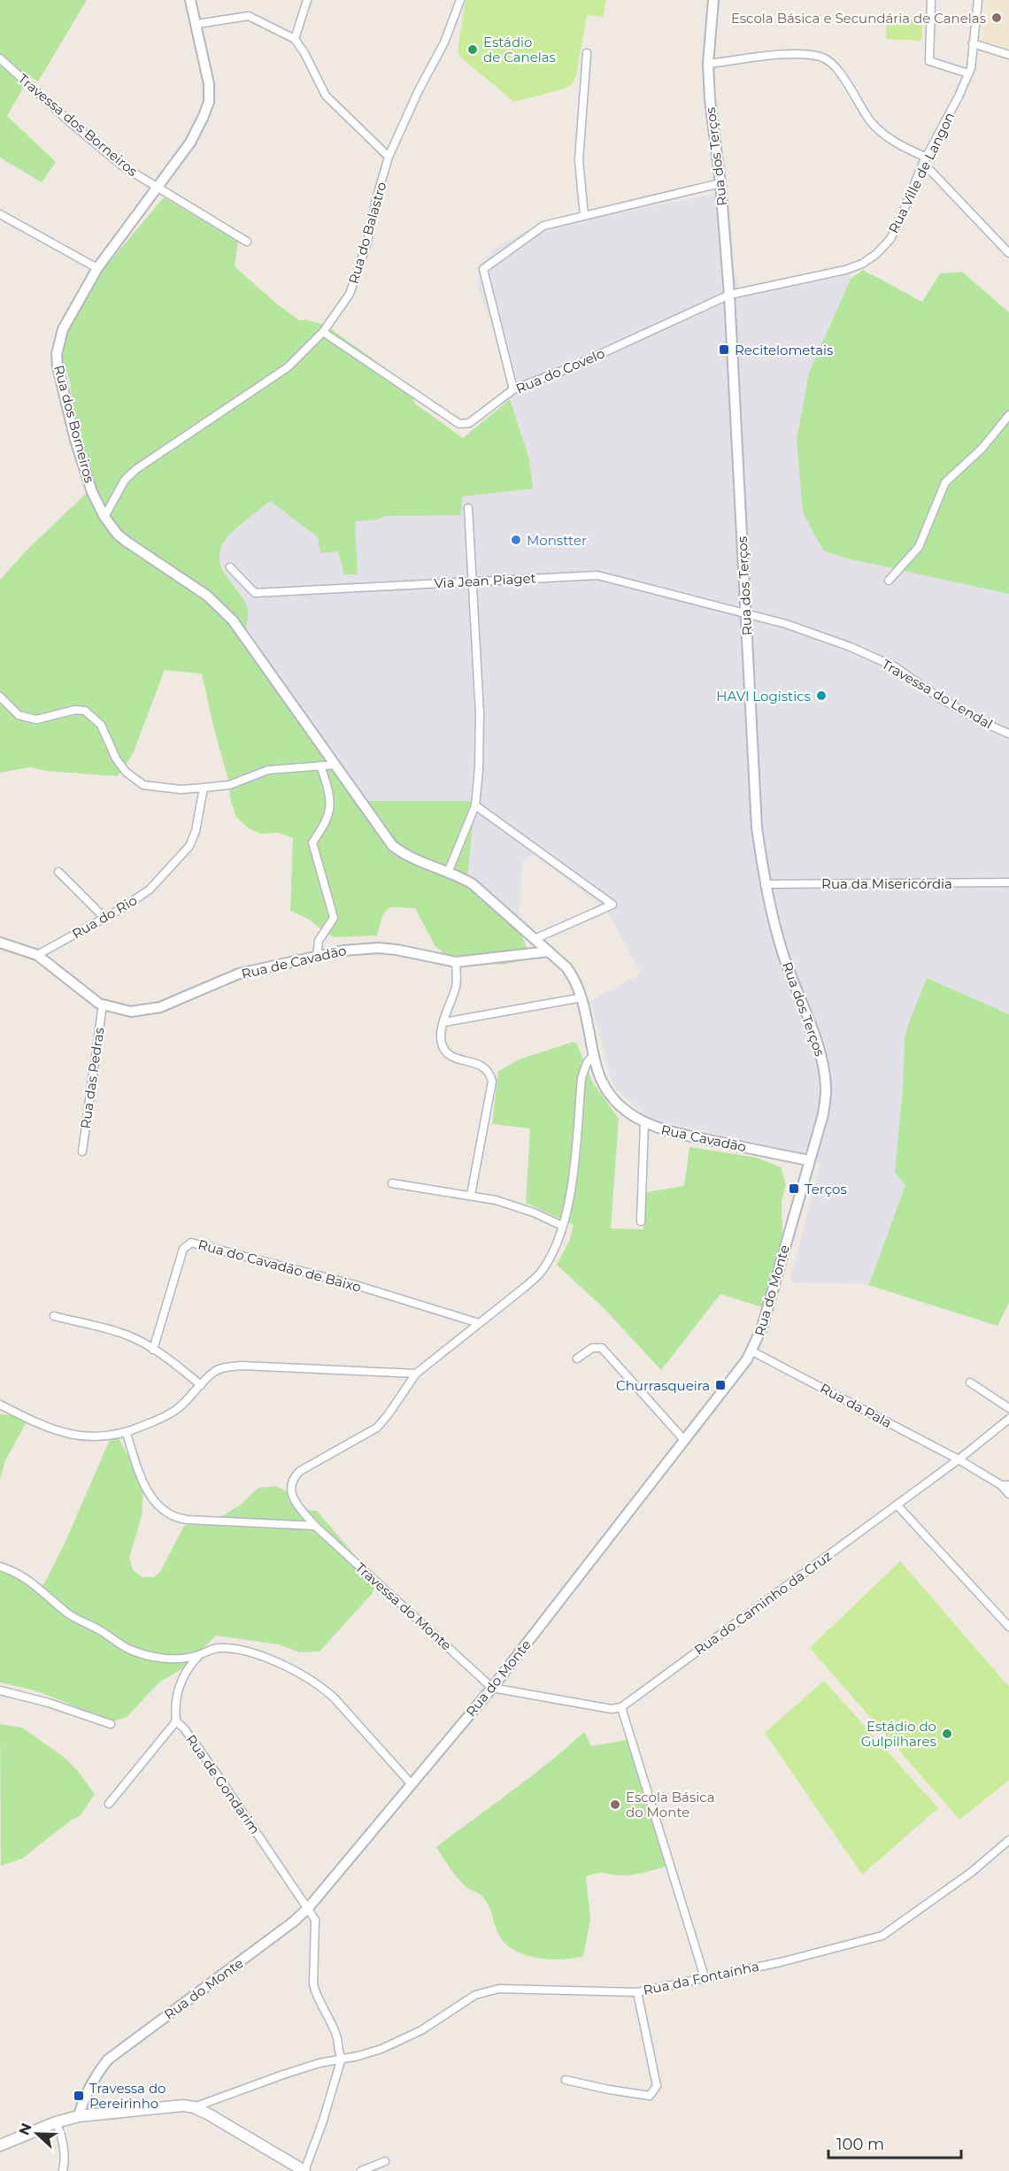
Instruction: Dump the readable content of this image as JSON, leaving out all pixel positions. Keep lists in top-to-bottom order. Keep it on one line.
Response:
{"streets":{"street":["Travessa dos Borneiros","Rua dos Terços","Rua Ville de Langon","Rua do Balastro","Rua do Covelo","Rua dos Borneiros","Via Jean Piaget","Travessa do Lendal","Rua da Misericórdia","Rua do Rio","Rua de Cavadão","Rua das Pedras","Rua Cavadão","Rua do Cavadão de Baixo","Rua do Monte","Rua da Pala","Rua do Caminho da Cruz","Travessa do Monte","Rua de Gondarim","Rua da Fontaínha"]},"crossings":[["Travessa dos Borneiros","Rua dos Borneiros"],["Rua dos Terços","Rua Ville de Langon"],["Rua dos Terços","Rua do Covelo"],["Rua dos Terços","Via Jean Piaget"],["Rua dos Terços","Travessa do Lendal"],["Rua dos Terços","Rua da Misericórdia"],["Rua dos Terços","Rua Cavadão"],["Rua dos Terços","Rua do Monte"],["Rua Ville de Langon","Rua do Covelo"],["Rua do Balastro","Rua do Covelo"],["Rua do Balastro","Rua dos Borneiros"],["Rua dos Borneiros","Rua Cavadão"],["Via Jean Piaget","Travessa do Lendal"],["Rua do Rio","Rua de Cavadão"],["Rua de Cavadão","Rua das Pedras"],["Rua de Cavadão","Rua Cavadão"],["Rua Cavadão","Rua do Monte"],["Rua do Monte","Rua da Pala"],["Rua do Monte","Travessa do Monte"],["Rua do Monte","Rua de Gondarim"],["Rua da Pala","Rua do Caminho da Cruz"],["Rua de Gondarim","Rua da Fontaínha"]],"places":{"other":["Escola Básica e Secundária de Canelas","Estádio de Canelas","Monstter","HAVI Logistics","Estádio do Gulpilhares","Escola Básica do Monte"],"transit":["Recitelometais","Terços","Churrasqueira","Travessa do Pereirinho"]},"scale_bar":"100 m","north":"left"}
